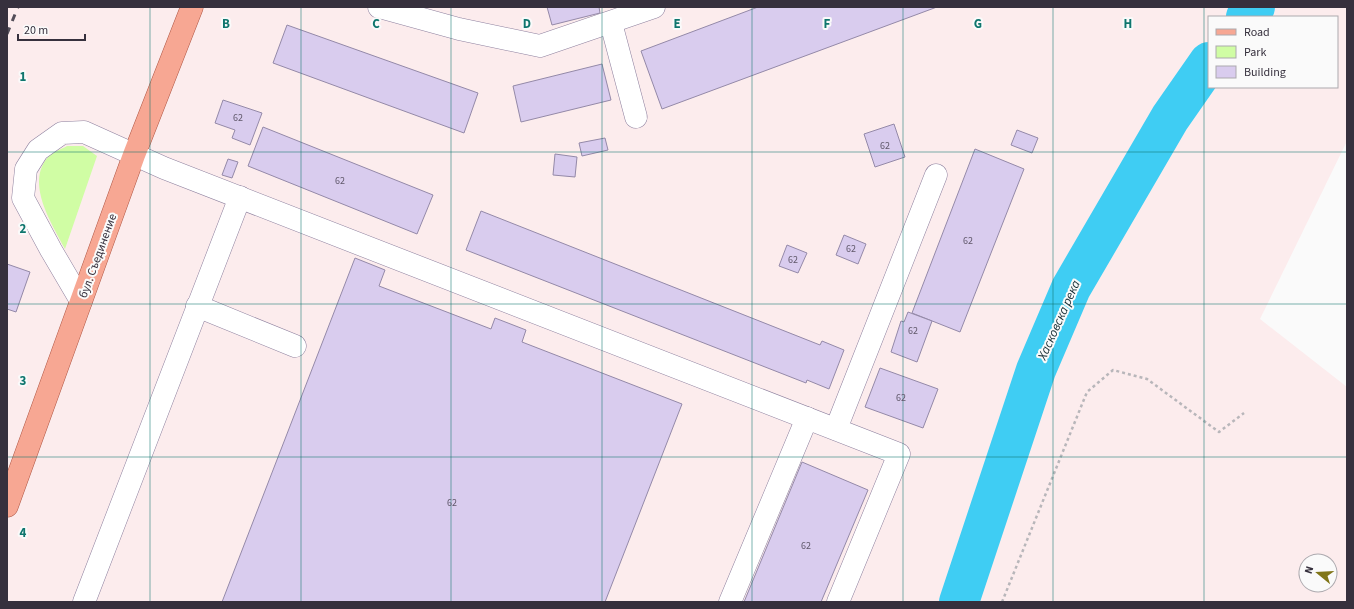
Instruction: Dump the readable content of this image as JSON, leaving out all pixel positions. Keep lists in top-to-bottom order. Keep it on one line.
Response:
{"streets":{"main road":["бул. Съединение"]},"water":["Хасковска река"],"house_numbers":["62","62","62","62","62","62","62","62","62","62"],"legend":["Road","Park","Building"],"scale_bar":"20 m","north":"left","grid":{"columns":["B","C","D","E","F","G","H"],"rows":["1","2","3","4"]}}
